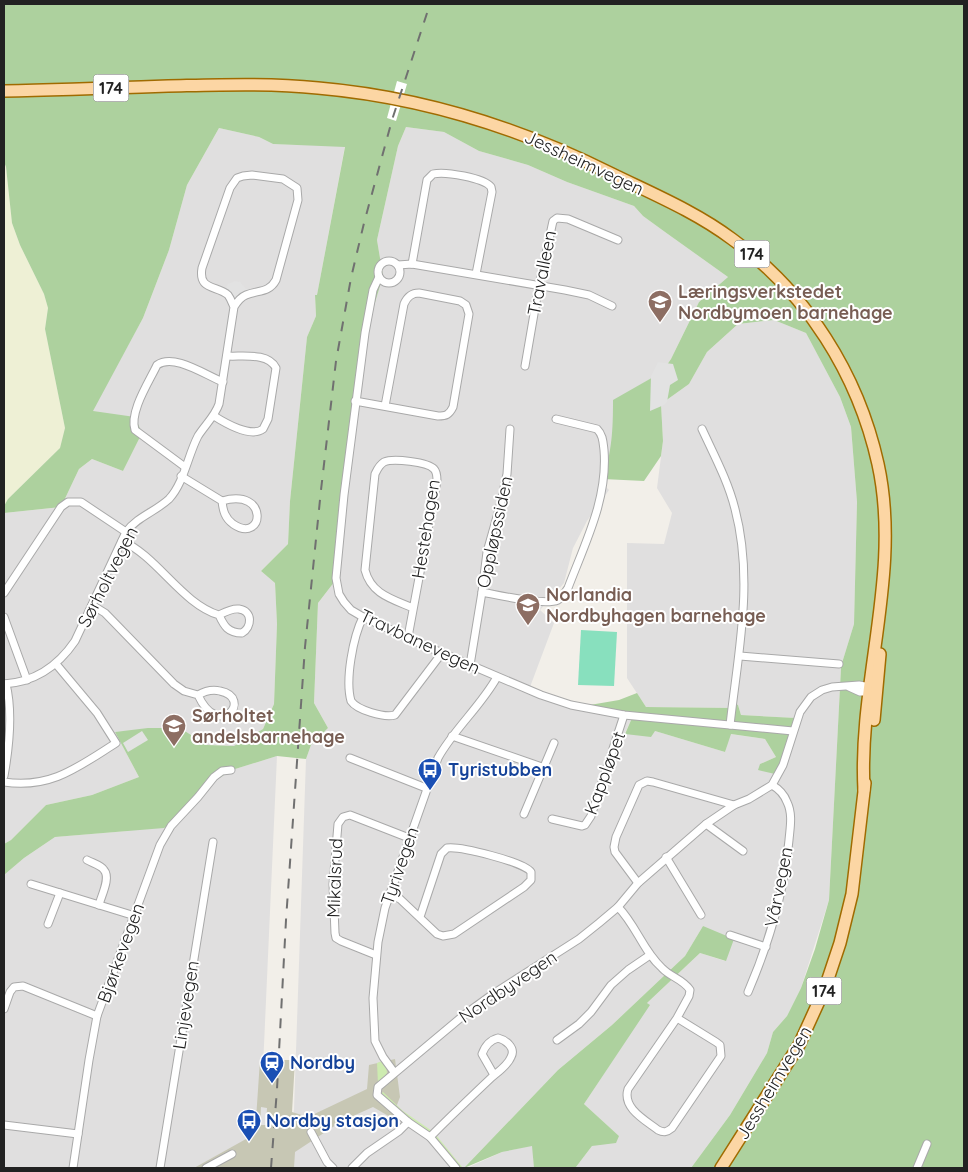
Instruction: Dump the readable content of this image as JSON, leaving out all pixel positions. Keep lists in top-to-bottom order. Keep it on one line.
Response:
{"streets":{"main road":["174","Jessheimvegen"],"street":["Travalleen","Hestehagen","Oppløpssiden","Sørholtvegen","Travbanevegen","Kappløpet","Tyrivegen","Mikalsrud","Vårvegen","Bjørkevegen","Nordbyvegen","Linjevegen"]},"crossings":[["Jessheimvegen","Nordbyvegen"],["Hestehagen","Travbanevegen"],["Oppløpssiden","Travbanevegen"],["Travbanevegen","Kappløpet"],["Travbanevegen","Tyrivegen"],["Travbanevegen","Nordbyvegen"],["Tyrivegen","Mikalsrud"],["Tyrivegen","Nordbyvegen"],["Vårvegen","Nordbyvegen"]],"places":{"school or university":["Læringsverkstedet Nordbymoen barnehage","Norlandia Nordbyhagen barnehage","Sørholtet andelsbarnehage"],"bus stop":["Tyristubben","Nordby stasjon"],"station":["Nordby"]}}
